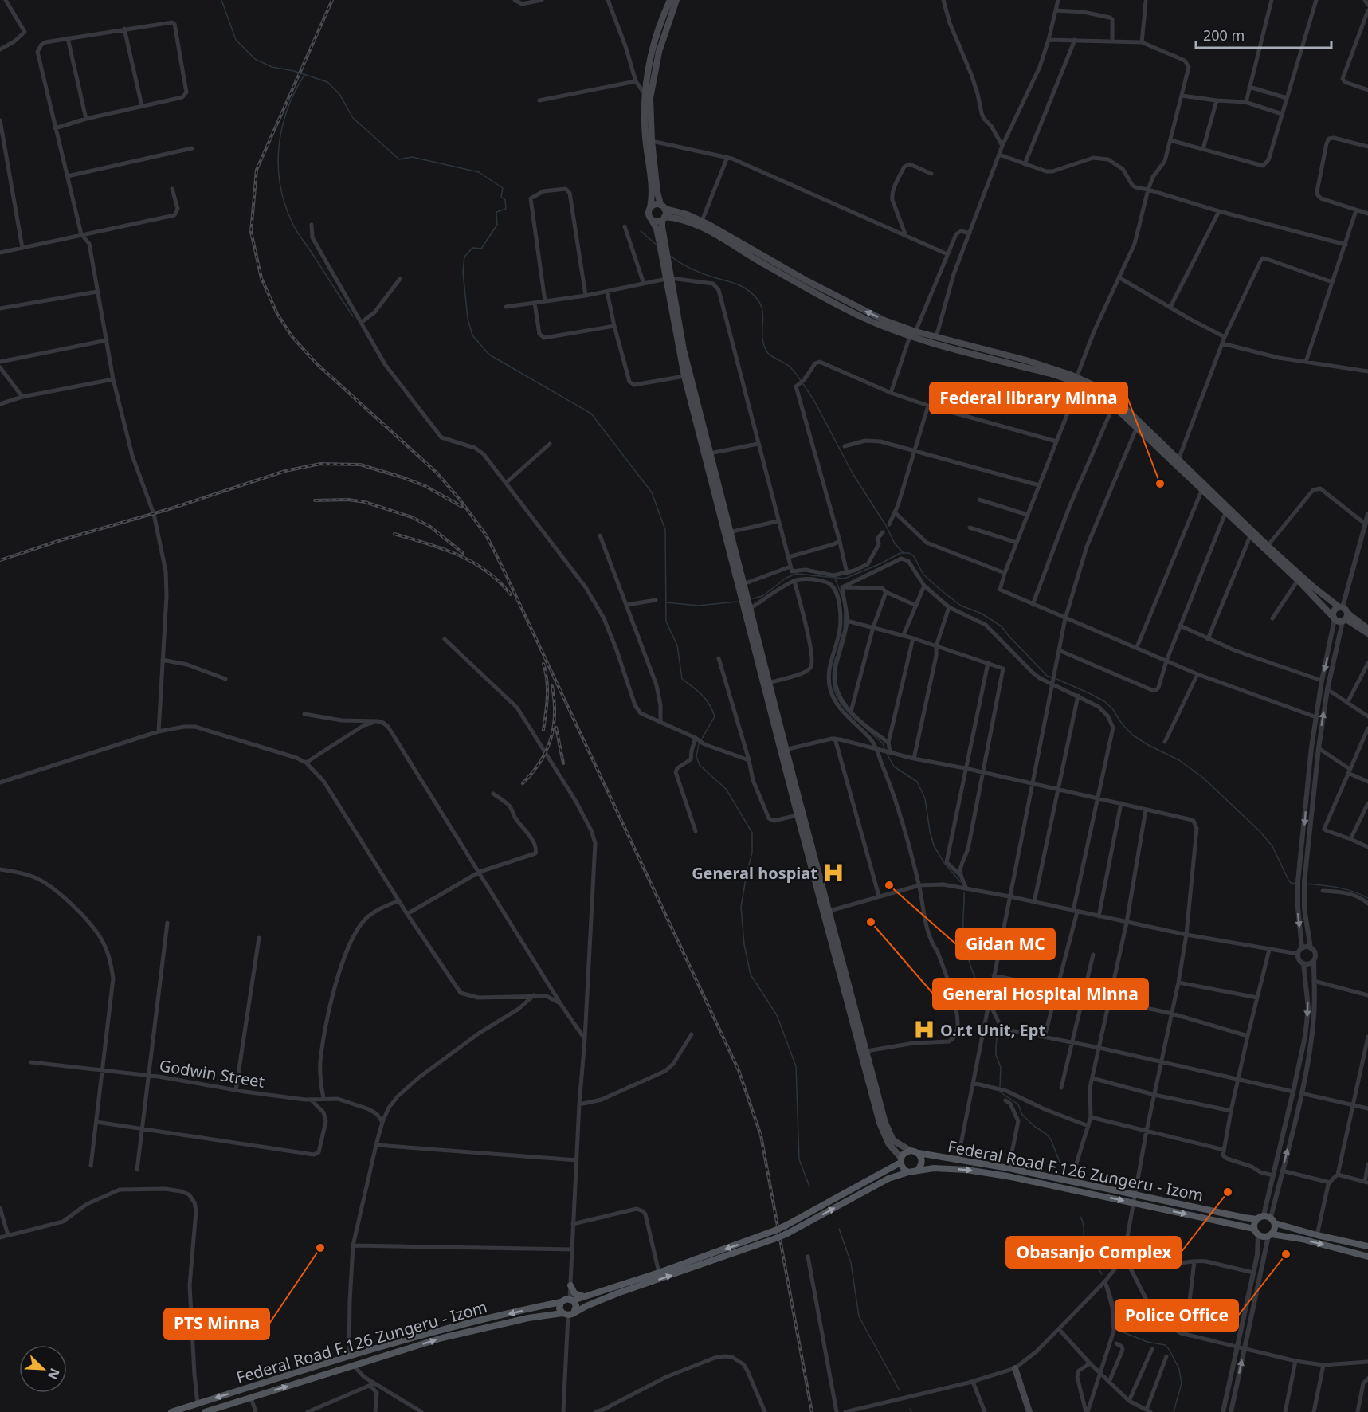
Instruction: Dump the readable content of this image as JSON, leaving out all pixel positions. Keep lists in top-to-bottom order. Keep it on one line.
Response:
{"streets":{"main road":["Federal Road F.126 Zungeru - Izom"],"street":["Godwin Street"]},"places":{"other":["Federal library Minna","Gidan MC","General Hospital Minna","Obasanjo Complex","PTS Minna","Police Office"],"hospital":["General hospiat","O.r.t Unit, Ept"]},"scale_bar":"200 m","north":"bottom right"}
